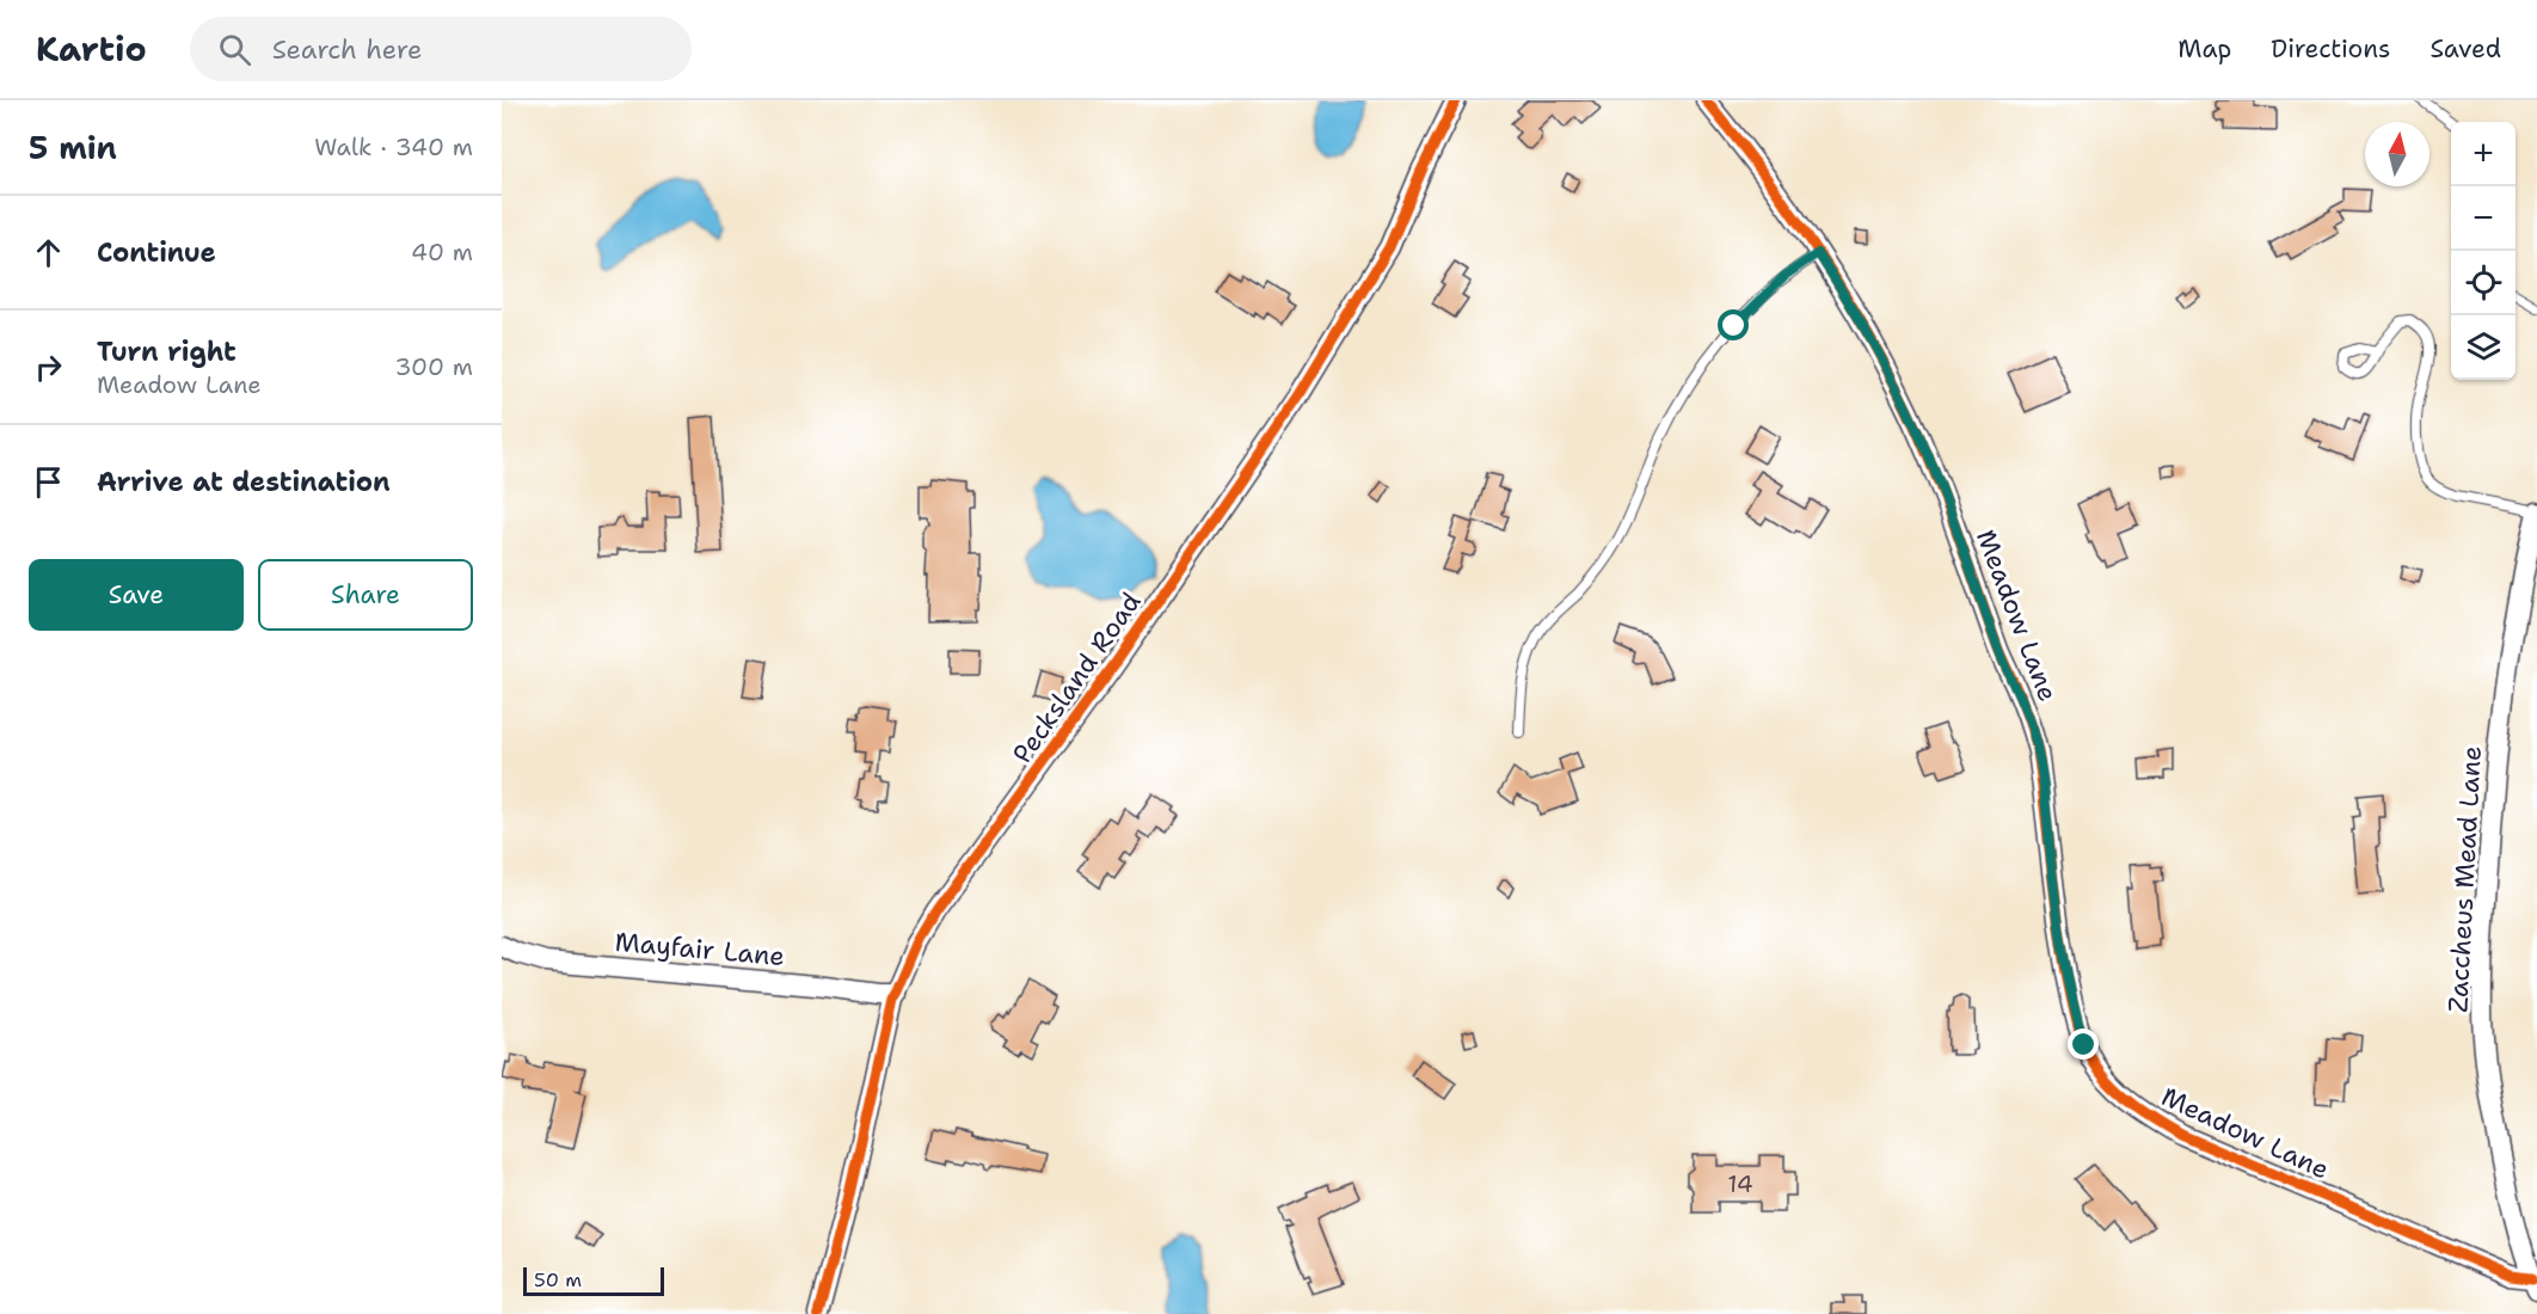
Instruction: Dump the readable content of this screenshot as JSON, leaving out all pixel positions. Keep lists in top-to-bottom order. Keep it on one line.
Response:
{"streets":{"street":["Meadow Lane","Pecksland Road","Zaccheus Mead Lane","Mayfair Lane"]},"crossings":[["Meadow Lane","Zaccheus Mead Lane"],["Pecksland Road","Mayfair Lane"]],"house_numbers":["14"],"scale_bar":"50 m","north":"top","page":{"header":"Kartio","search":"Search here","nav":["Map","Directions","Saved"],"heading":["5 min","Walk · 340 m"],"map_buttons":["+","−"],"list":[["Continue","40 m"],["Turn right","Meadow Lane","300 m"],"Arrive at destination"],"buttons":["Save","Share"],"scale":"50 m"}}
